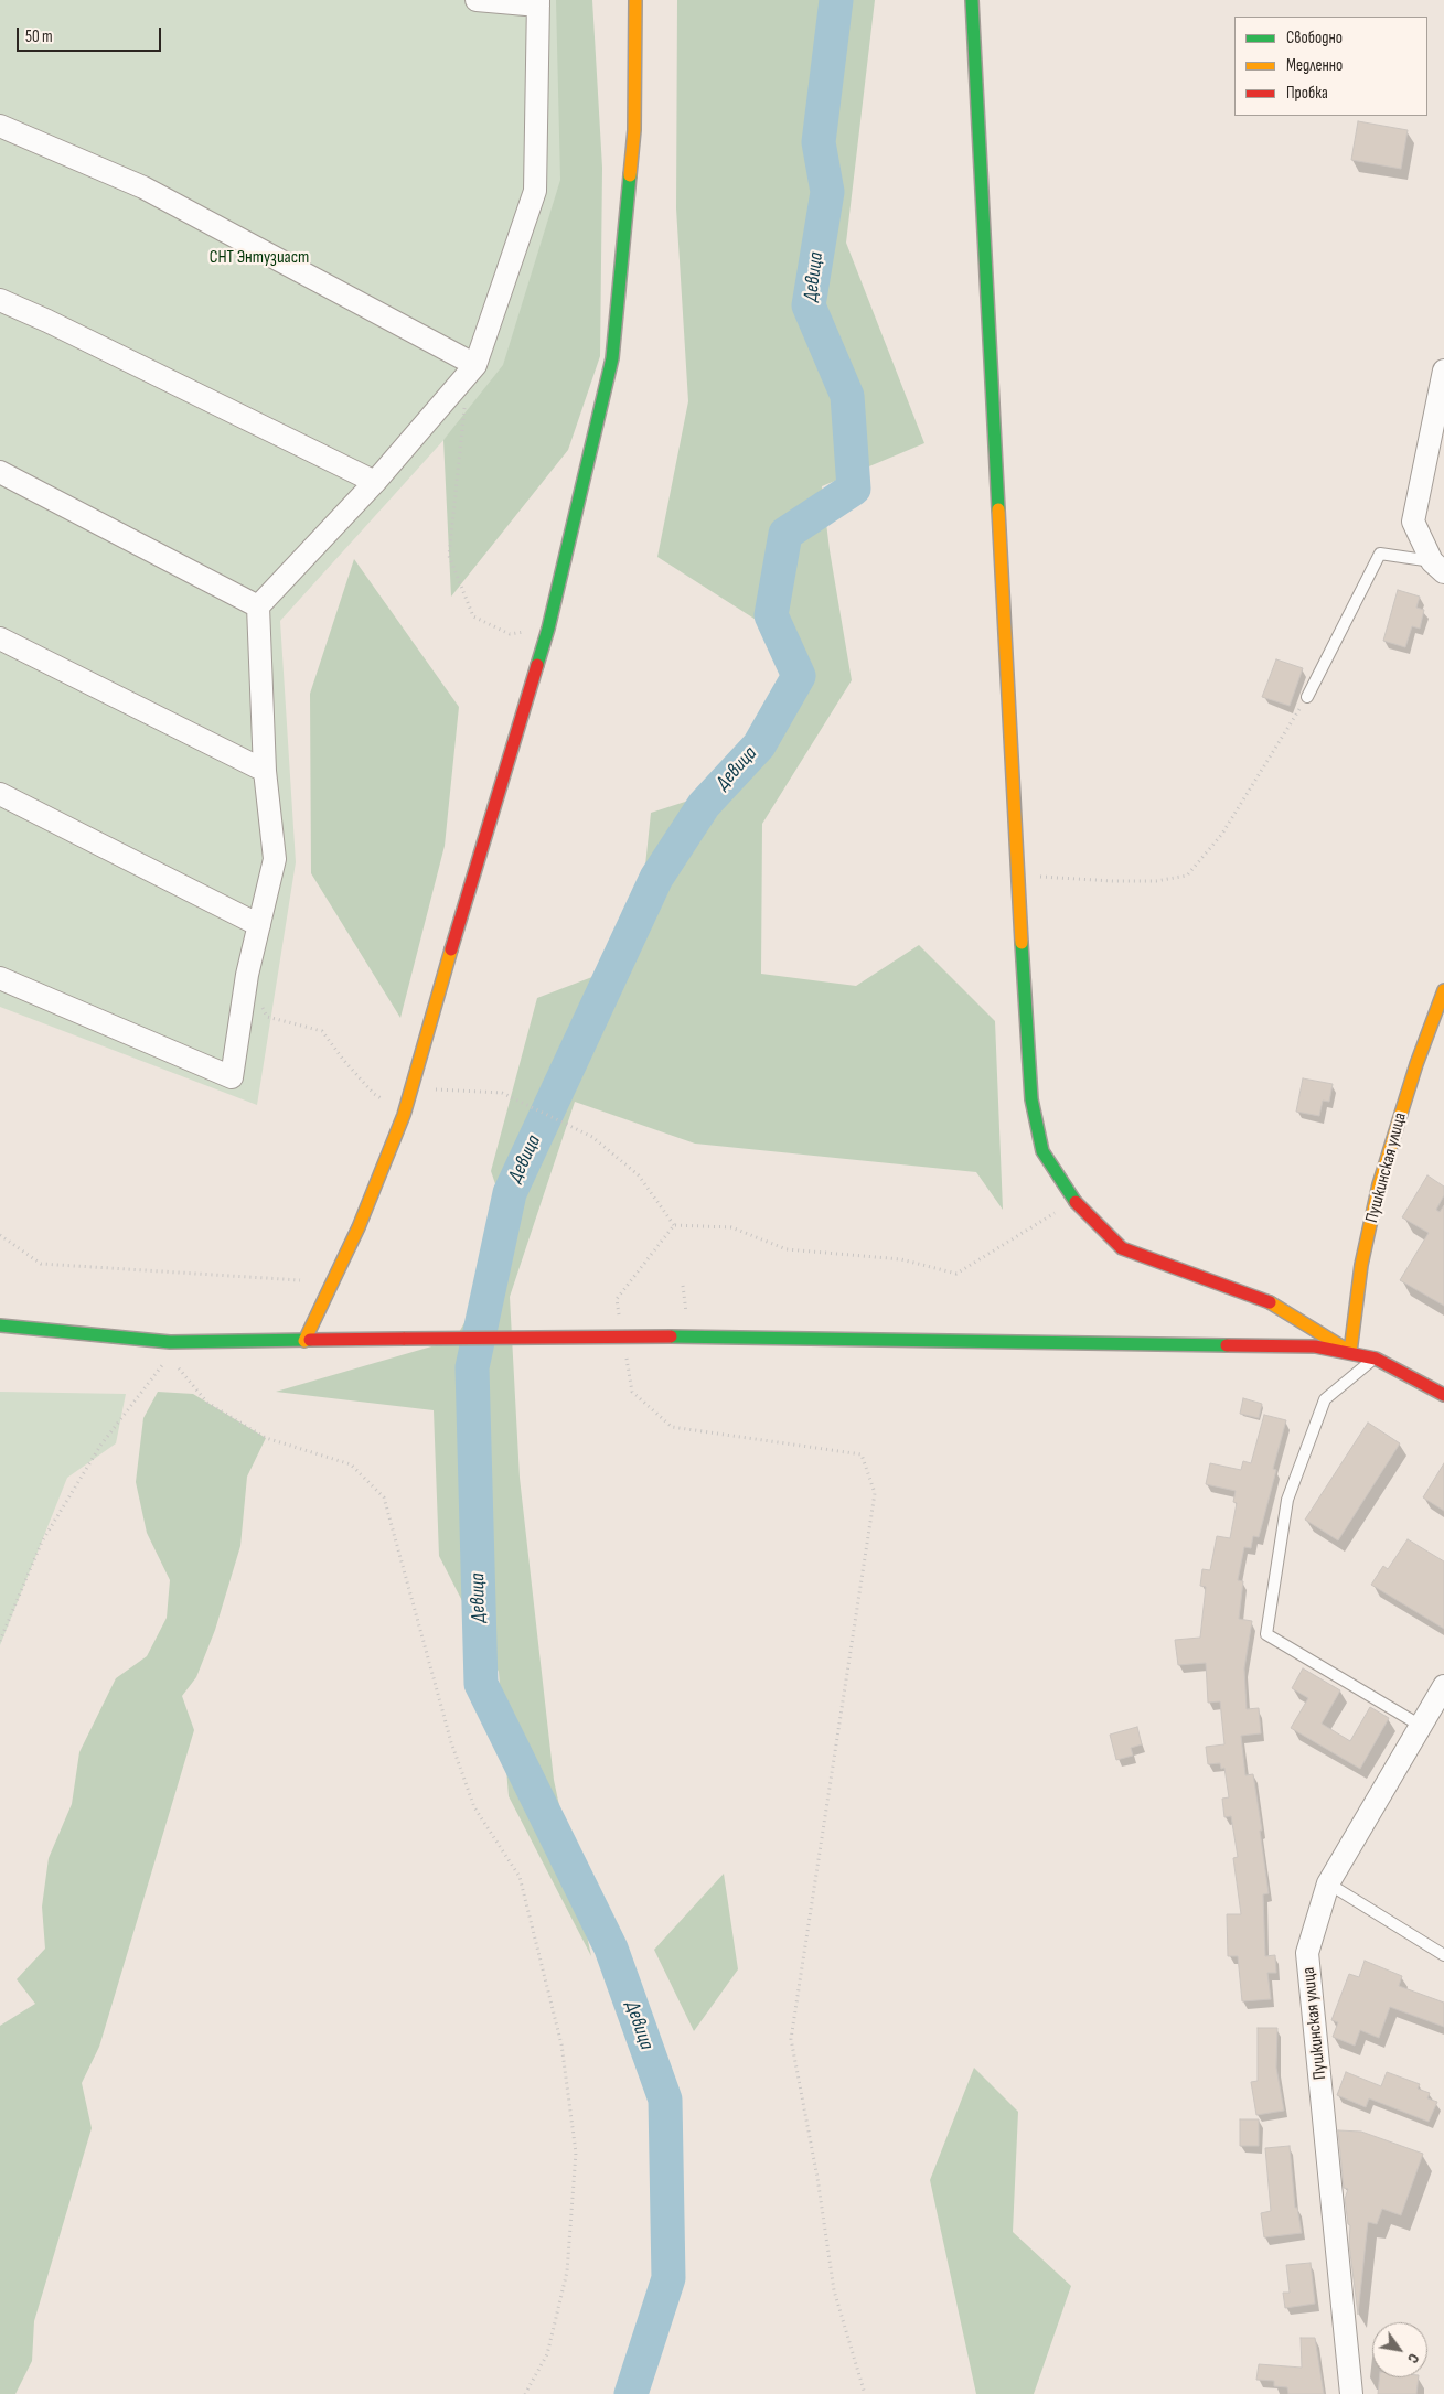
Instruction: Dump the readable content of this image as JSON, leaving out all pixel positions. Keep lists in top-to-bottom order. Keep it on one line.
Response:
{"streets":{"street":["Пушкинская улица"]},"water":["Девица"],"parks":["СНТ Энтузиаст"],"legend":["Свободно","Медленно","Пробка"],"scale_bar":"50 m","north":"bottom right"}
